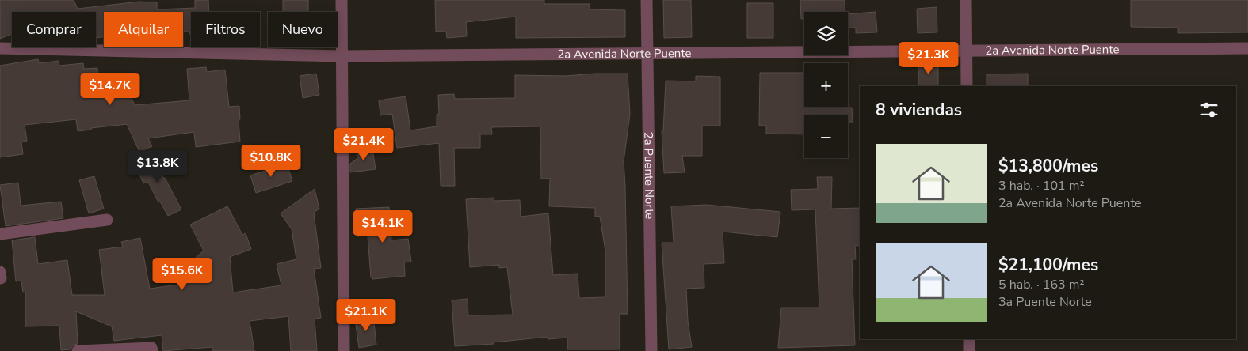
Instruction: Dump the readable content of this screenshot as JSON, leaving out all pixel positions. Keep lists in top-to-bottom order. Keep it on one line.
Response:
{"streets":{"street":["2a Avenida Norte Puente","2a Puente Norte"]},"crossings":[["2a Avenida Norte Puente","2a Puente Norte"]],"page":{"map_buttons":["+","−"],"chip":["Comprar","Alquilar","Filtros","Nuevo"],"price":["$21.3K","$14.7K","$21.4K","$10.8K","$13.8K","$14.1K","$15.6K","$21.1K"],"heading":"8 viviendas","list":[{"name":"$13,800/mes","note":"3 hab. · 101 m² · 2a Avenida Norte Puente"},{"name":"$21,100/mes","note":"5 hab. · 163 m² · 3a Puente Norte"}]}}
